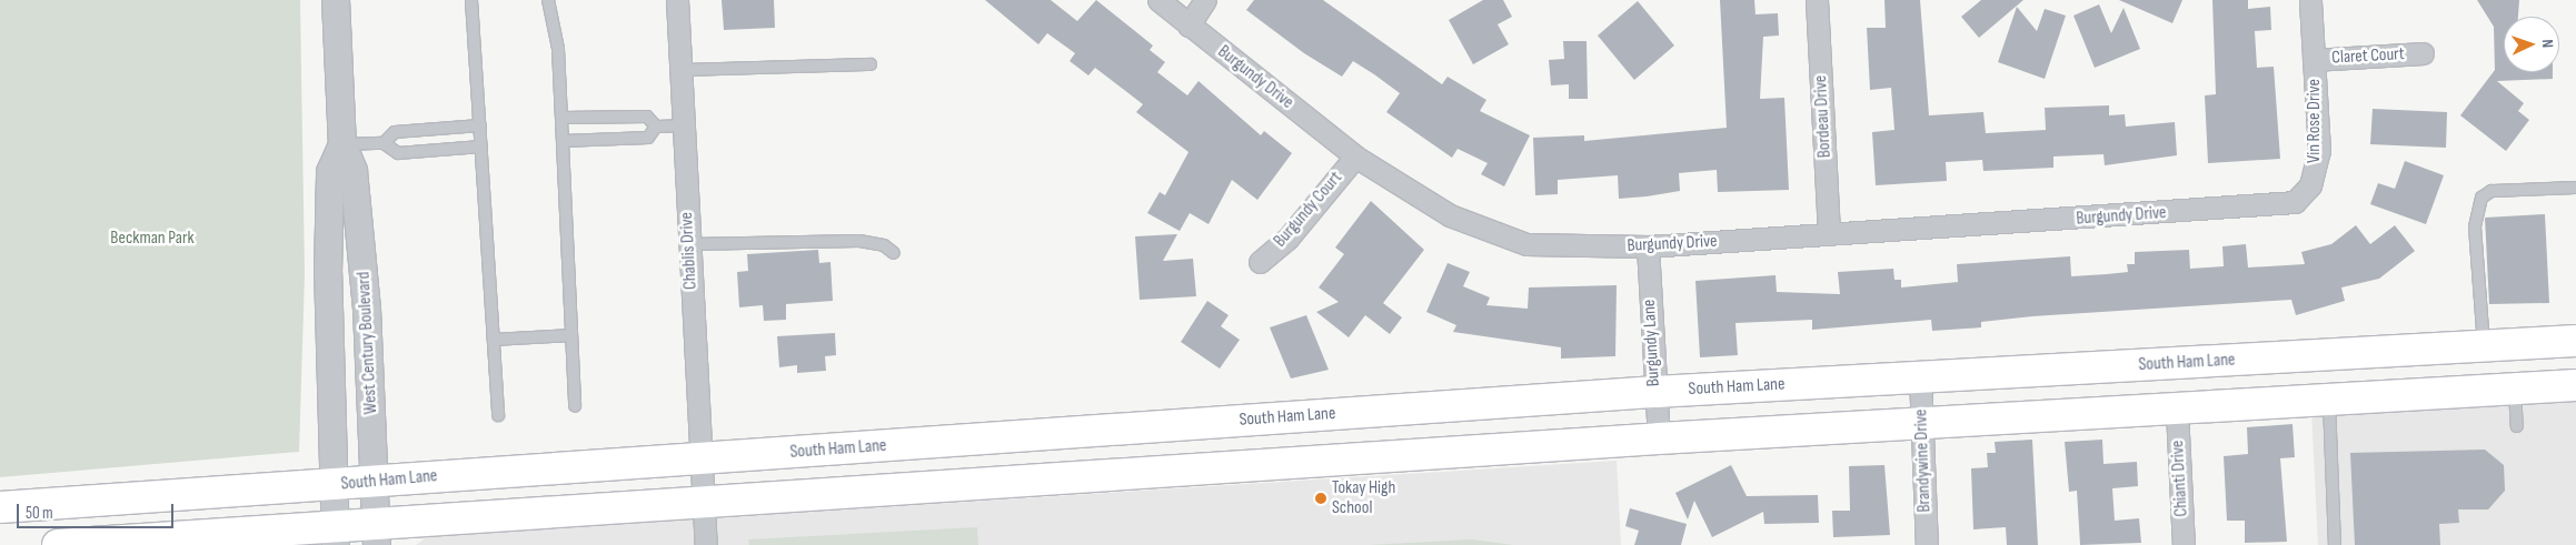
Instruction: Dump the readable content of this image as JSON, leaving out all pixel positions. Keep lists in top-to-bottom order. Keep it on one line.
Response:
{"streets":{"main road":["South Ham Lane"],"street":["Claret Court","Burgundy Drive","Bordeau Drive","Vin Rose Drive","Burgundy Court","Chablis Drive","West Century Boulevard","Burgundy Lane","Brandywine Drive","Chianti Drive"]},"crossings":[["Claret Court","Vin Rose Drive"],["Burgundy Drive","Bordeau Drive"],["Burgundy Drive","Vin Rose Drive"],["Burgundy Drive","Burgundy Court"],["Burgundy Drive","Burgundy Lane"],["Chablis Drive","South Ham Lane"],["West Century Boulevard","South Ham Lane"],["Burgundy Lane","South Ham Lane"],["South Ham Lane","Brandywine Drive"]],"parks":["Beckman Park"],"places":["Tokay High School"],"scale_bar":"50 m","north":"right"}
